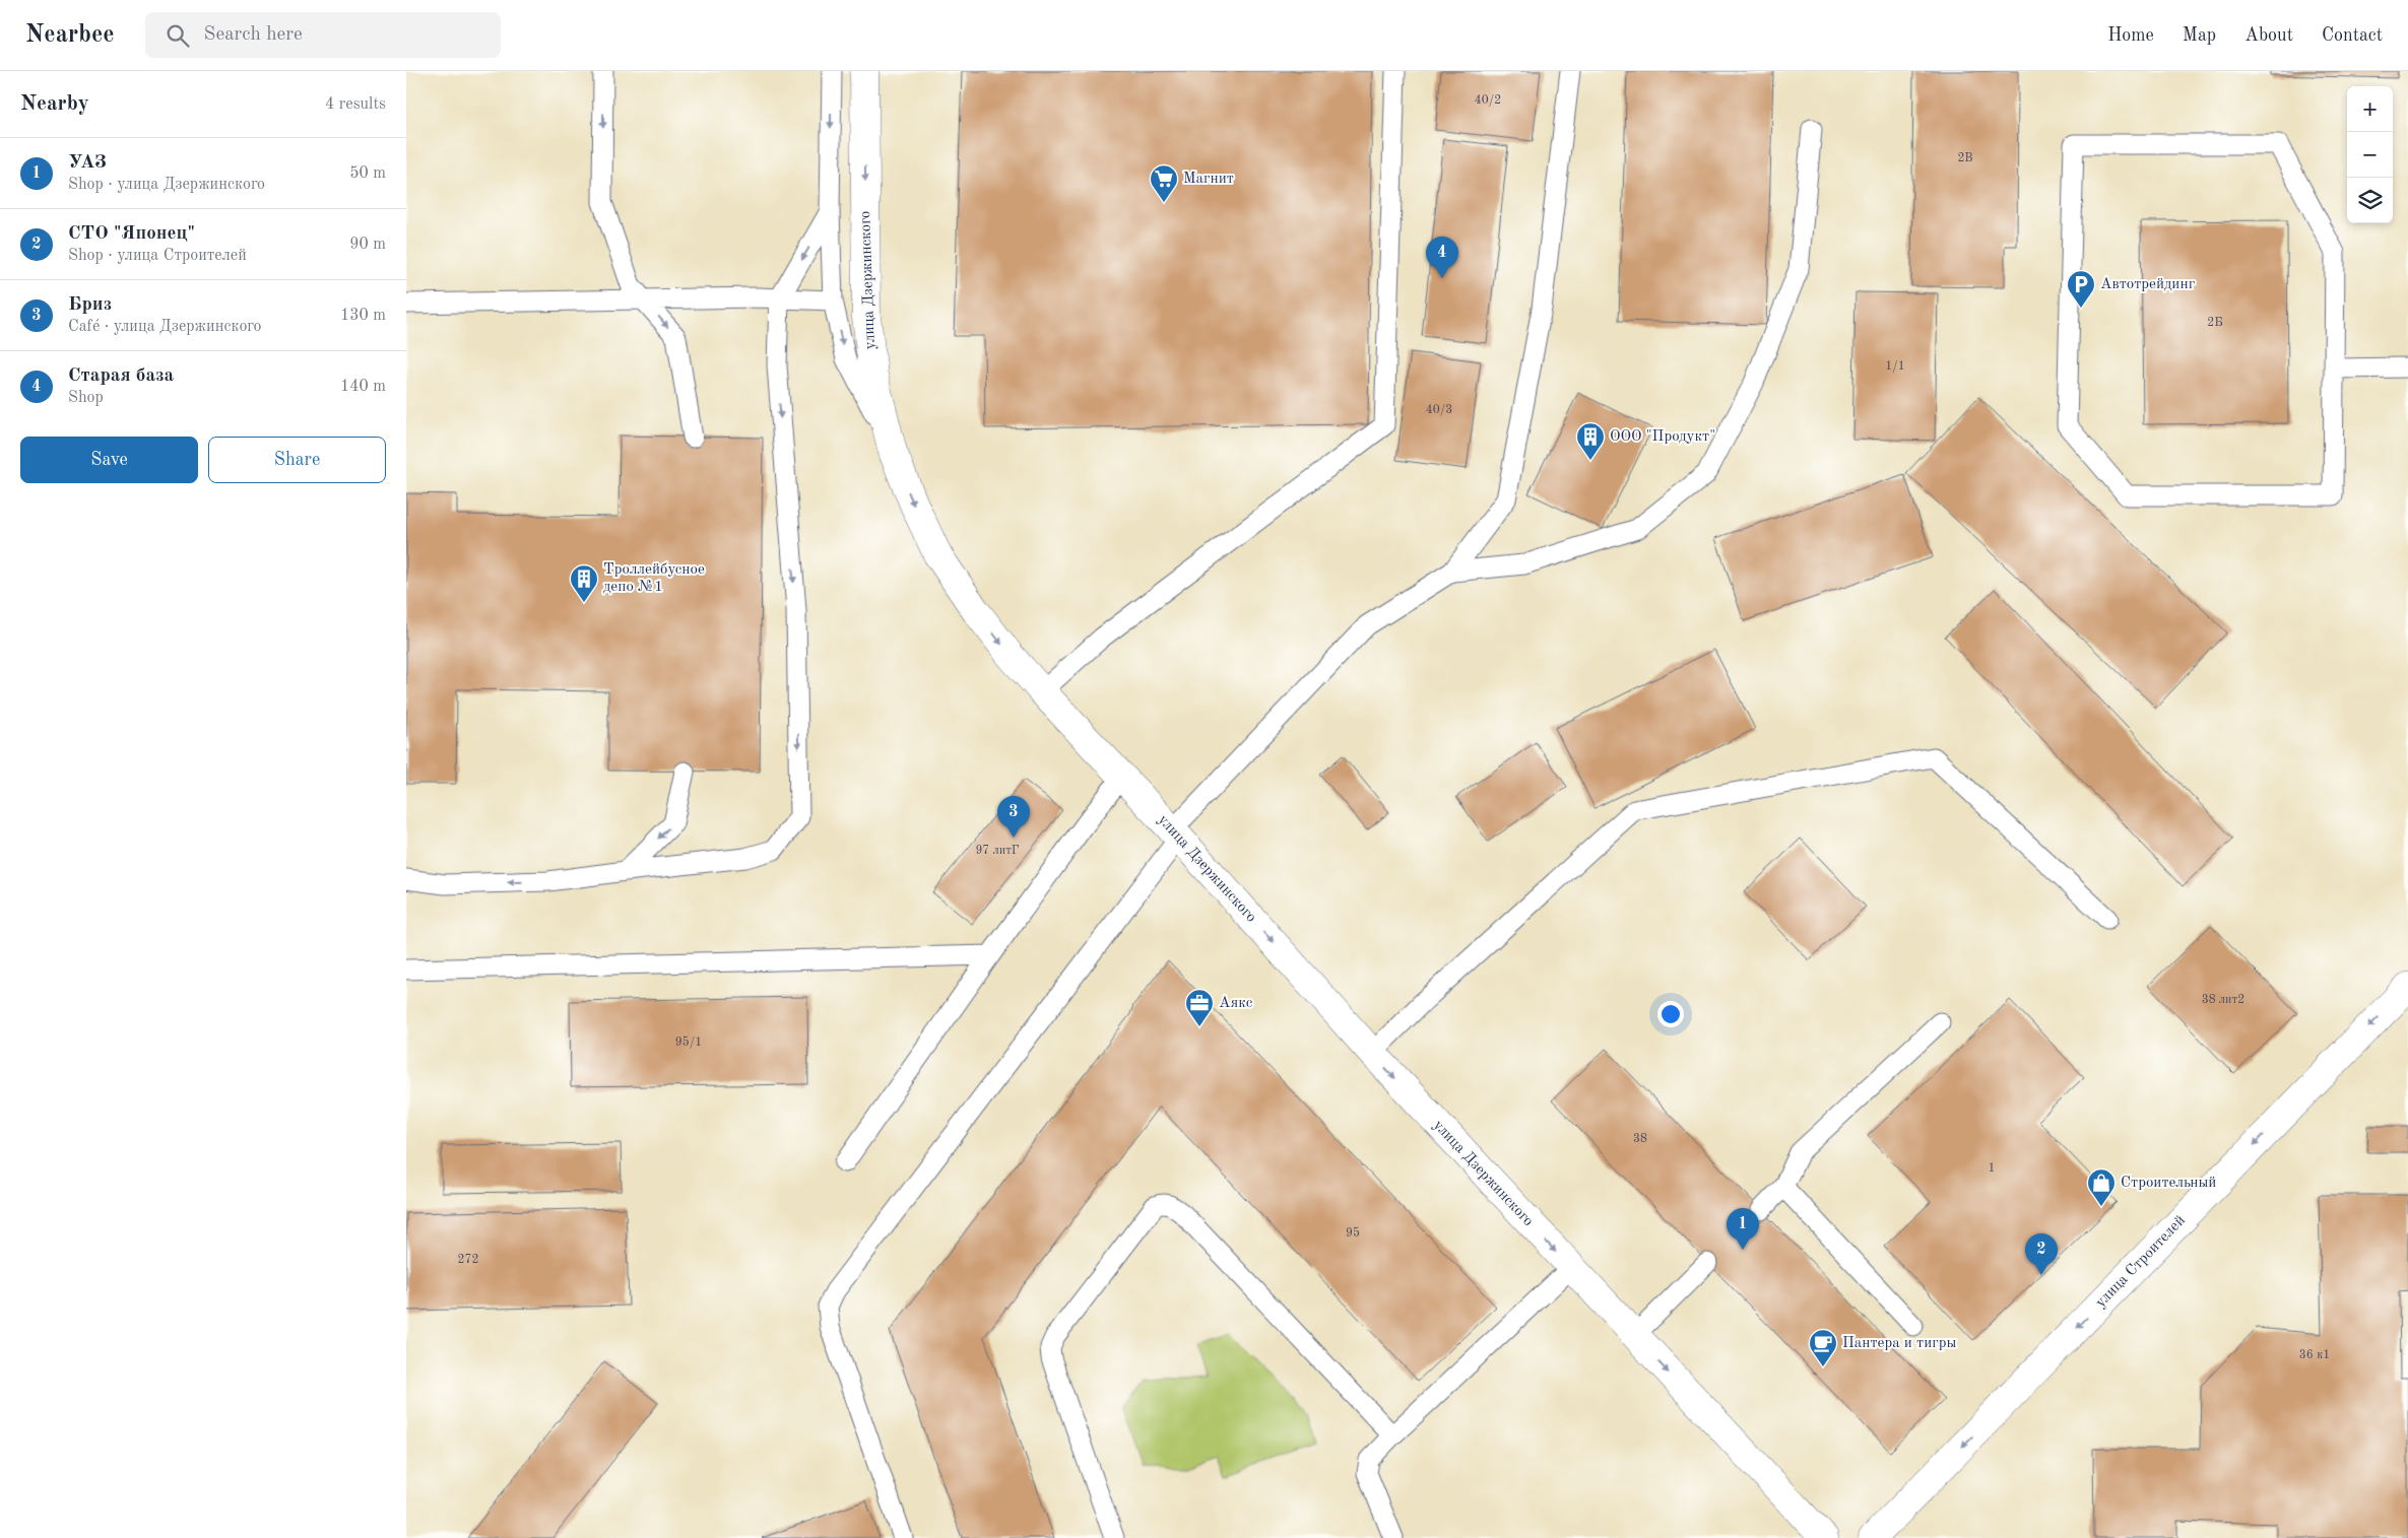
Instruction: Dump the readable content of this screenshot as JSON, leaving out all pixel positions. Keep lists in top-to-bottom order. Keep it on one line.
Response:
{"streets":{"main road":["улица Дзержинского","улица Строителей"]},"one_way":["улица Дзержинского","улица Строителей"],"places":{"supermarket":["Магнит"],"parking":["Автотрейдинг"],"building":["ООО \"Продукт\"","Троллейбусное депо №1"],"office":["Аякс"],"shop":["Строительный"],"cafe":["Пантера и тигры"]},"house_numbers":["40/2","2В","2Б","1/1","40/3","97 литГ","38 лит2","95/1","38","1","95","272","36 к1"],"page":{"header":"Nearbee","search":"Search here","nav":["Home","Map","About","Contact"],"heading":["Nearby","4 results"],"map_buttons":["+","−"],"list":[{"mark":"1","name":"УАЗ","note":"Shop · улица Дзержинского","value":"50 m"},{"mark":"2","name":"СТО \"Японец\"","note":"Shop · улица Строителей","value":"90 m"},{"mark":"3","name":"Бриз","note":"Café · улица Дзержинского","value":"130 m"},{"mark":"4","name":"Старая база","note":"Shop","value":"140 m"}],"pins":["4","3","1","2"],"buttons":["Save","Share"]}}
